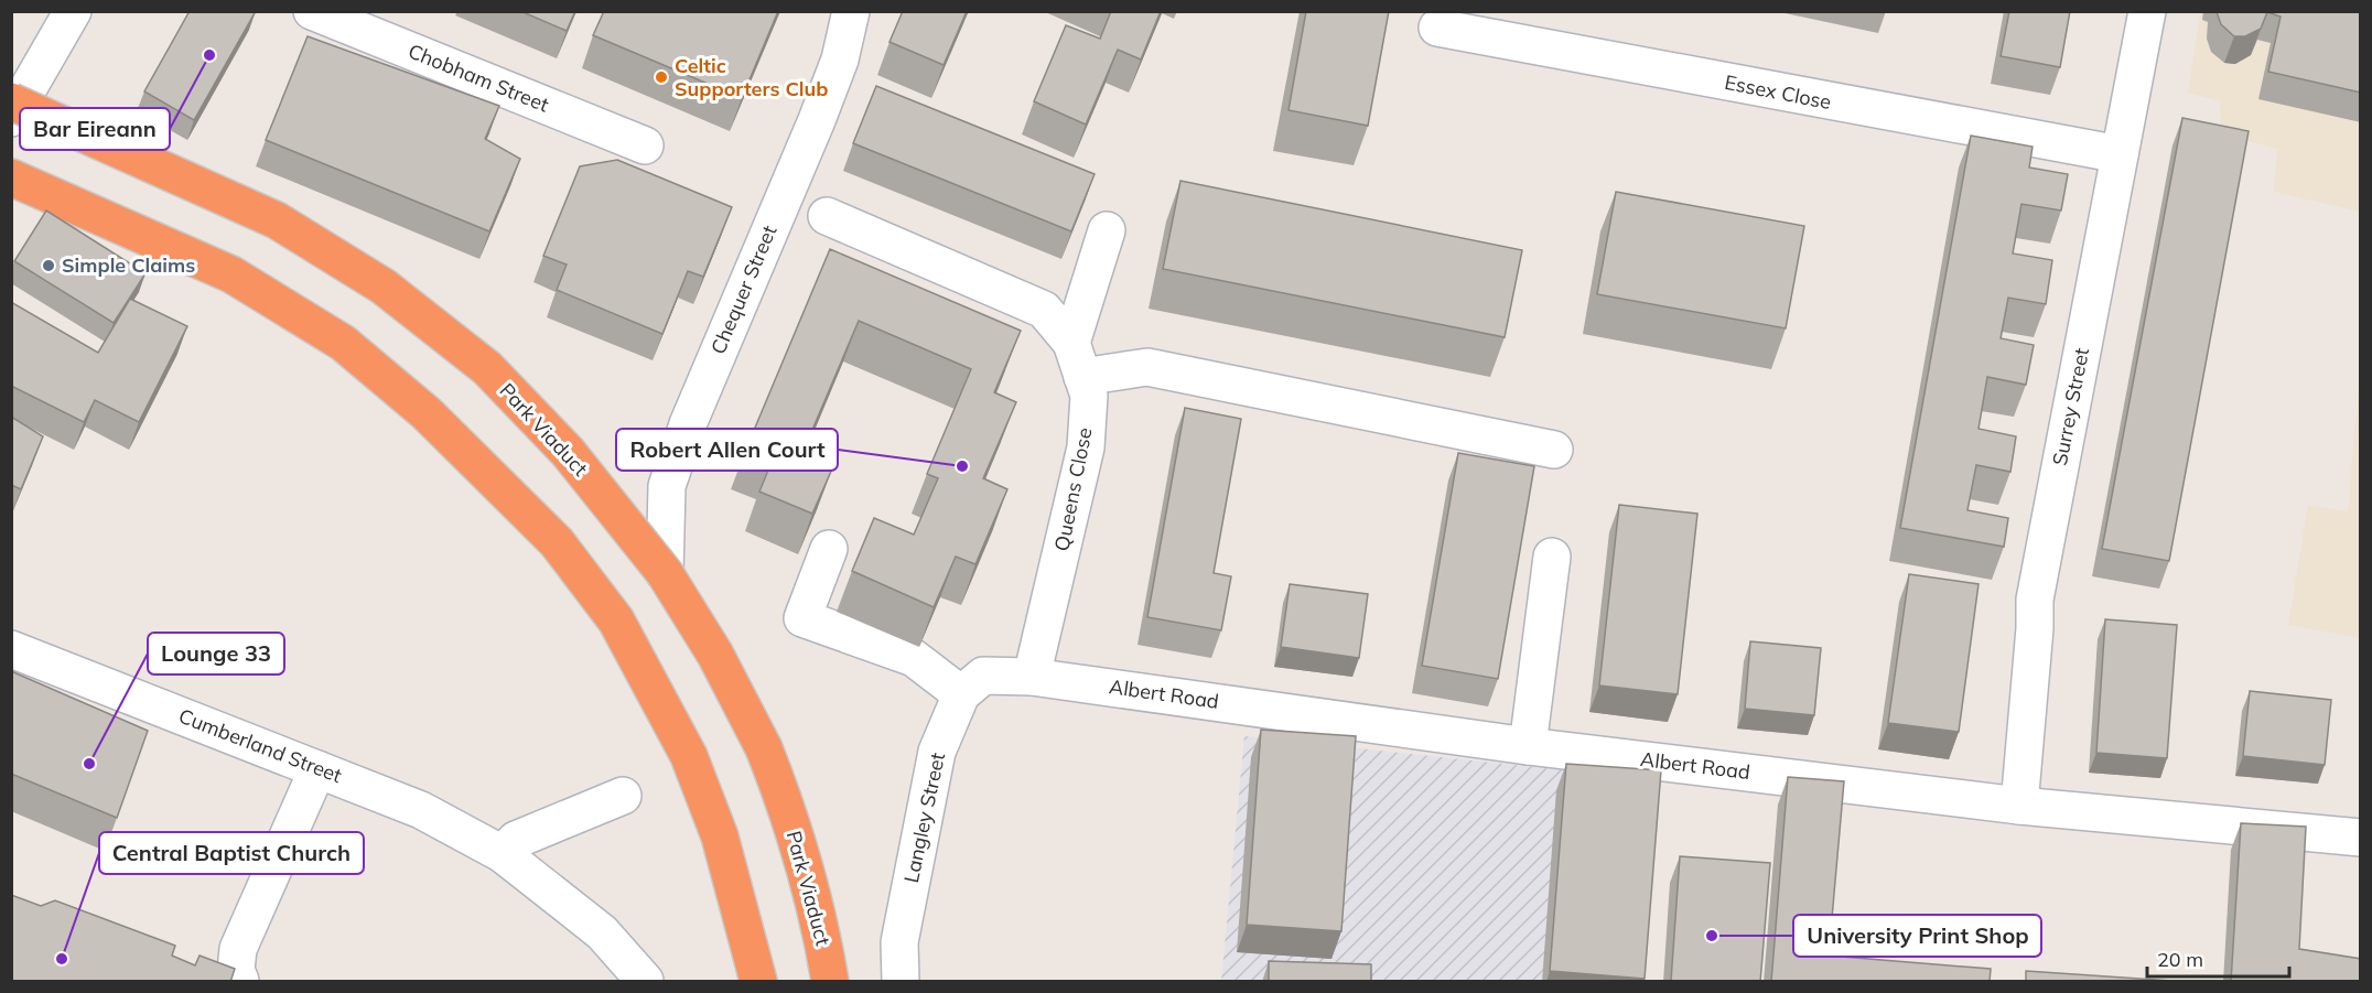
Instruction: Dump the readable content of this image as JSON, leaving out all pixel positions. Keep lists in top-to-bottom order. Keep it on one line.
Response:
{"streets":{"highway":["Park Viaduct"],"street":["Chobham Street","Essex Close","Chequer Street","Surrey Street","Queens Close","Albert Road","Cumberland Street","Langley Street"]},"crossings":[["Essex Close","Surrey Street"],["Chequer Street","Park Viaduct"],["Surrey Street","Albert Road"],["Queens Close","Albert Road"]],"places":["Bar Eireann","Celtic Supporters Club","Simple Claims","Robert Allen Court","Lounge 33","University Print Shop","Central Baptist Church"],"scale_bar":"20 m"}
